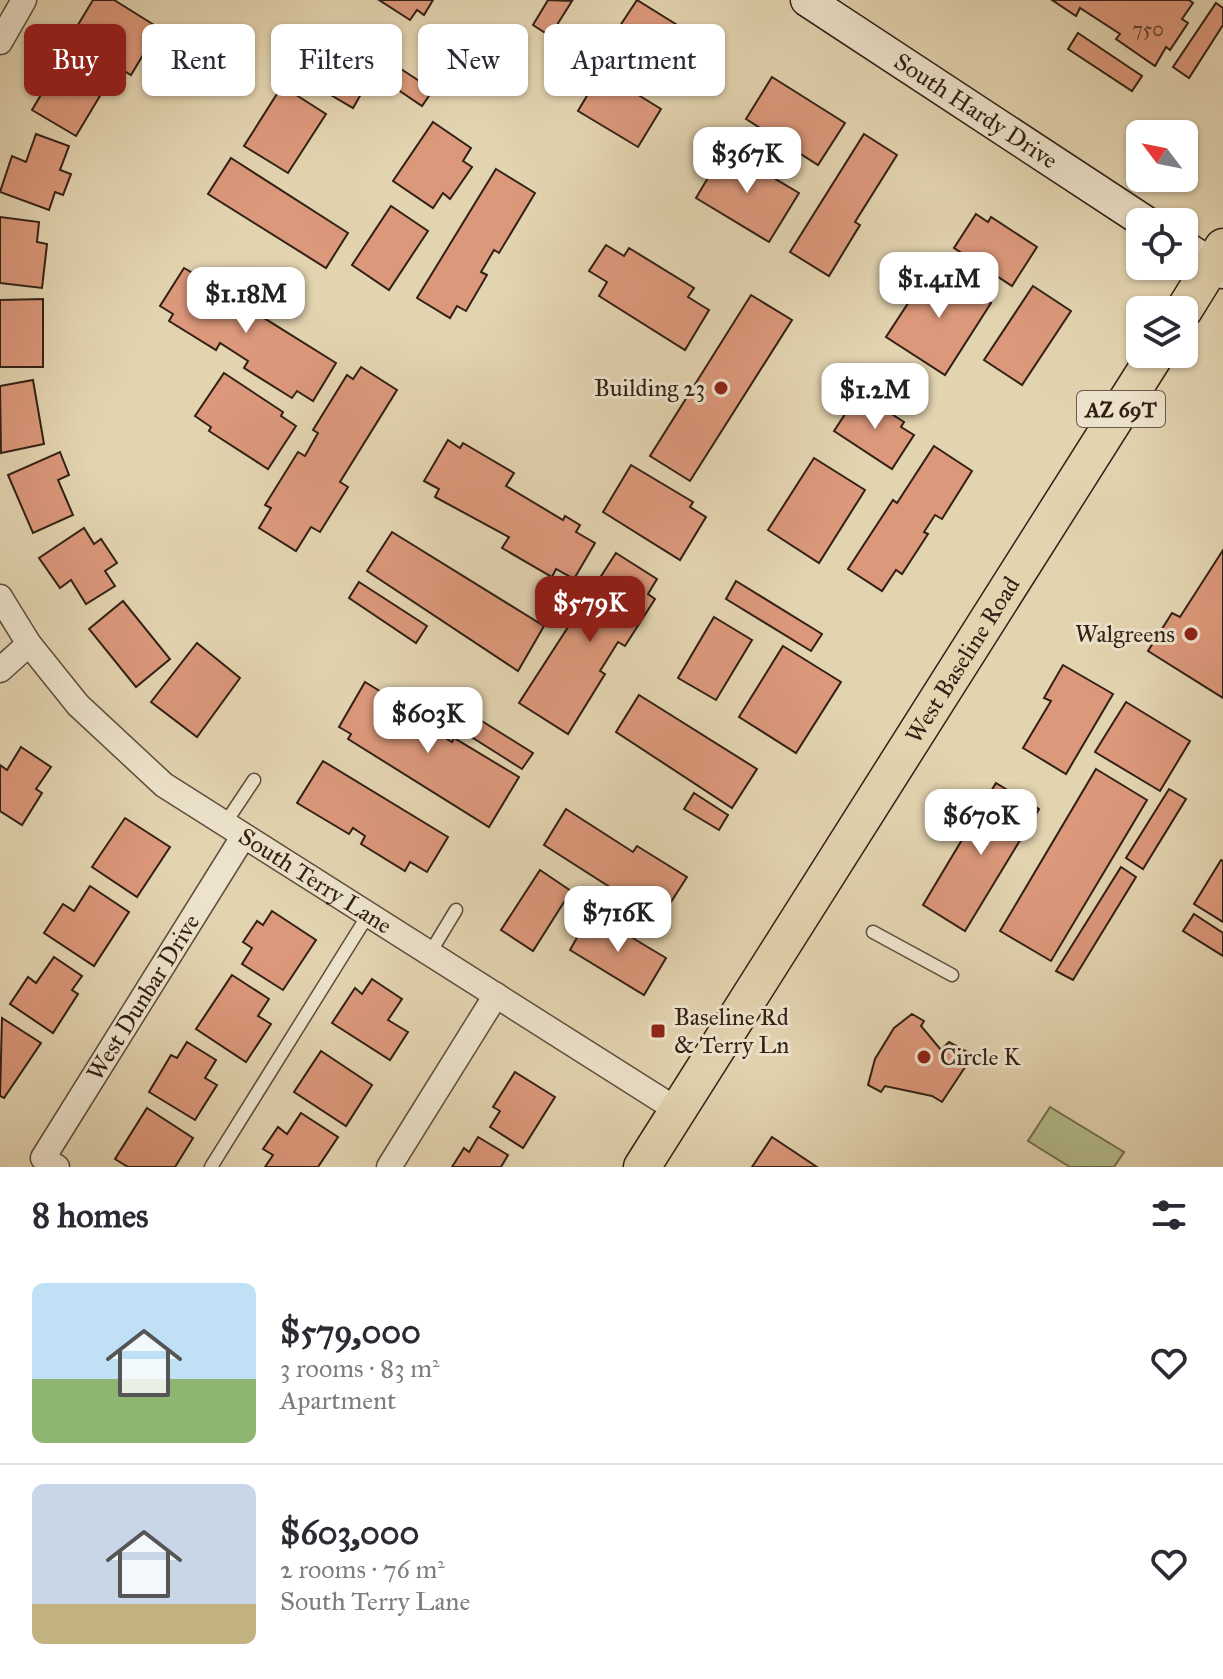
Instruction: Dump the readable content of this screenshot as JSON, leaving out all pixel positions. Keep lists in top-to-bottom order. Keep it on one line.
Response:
{"streets":{"main road":["AZ 69T","West Baseline Road"],"street":["South Hardy Drive","South Terry Lane","West Dunbar Drive"]},"crossings":[["West Baseline Road","South Terry Lane"],["South Terry Lane","West Dunbar Drive"]],"places":{"other":["Building 23","Walgreens","Circle K"],"transit":["Baseline Rd & Terry Ln"]},"house_numbers":["750"],"north":"top left","page":{"chip":["Buy","Rent","Filters","New","Apartment"],"price":["$367K","$1.41M","$1.18M","$1.2M","$579K","$603K","$670K","$716K"],"heading":"8 homes","list":[{"name":"$579,000","note":"3 rooms · 83 m² · Apartment"},{"name":"$603,000","note":"2 rooms · 76 m² · South Terry Lane"}]}}
